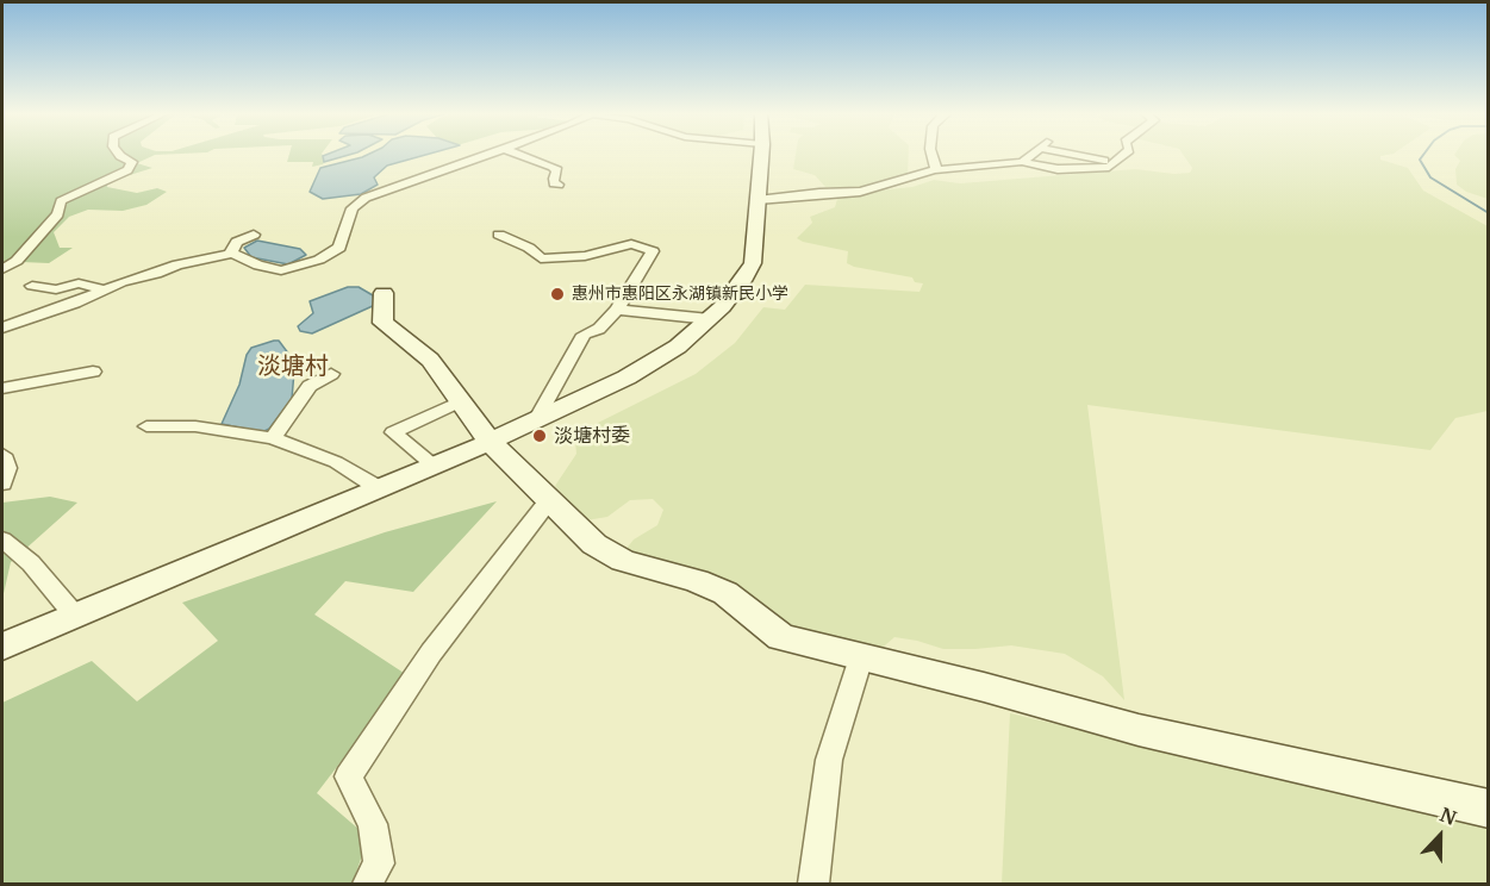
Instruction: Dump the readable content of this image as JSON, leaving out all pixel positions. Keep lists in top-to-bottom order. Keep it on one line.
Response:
{"districts":["淡塘村"],"places":["惠州市惠阳区永湖镇新民小学","淡塘村委"],"north":"top"}
